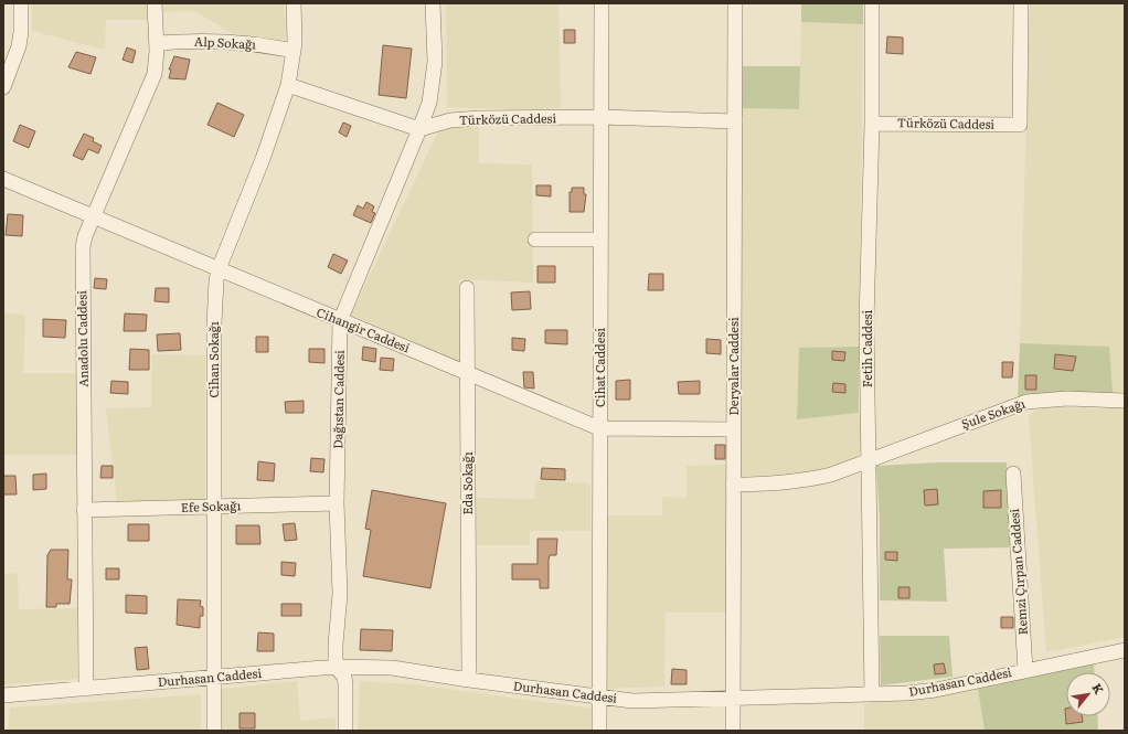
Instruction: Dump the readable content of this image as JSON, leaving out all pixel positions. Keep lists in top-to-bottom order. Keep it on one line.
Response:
{"streets":{"street":["Alp Sokağı","Türközü Caddesi","Cihangir Caddesi","Anadolu Caddesi","Fetih Caddesi","Cihan Sokağı","Deryalar Caddesi","Cihat Caddesi","Dağıstan Caddesi","Şule Sokağı","Eda Sokağı","Efe Sokağı","Remzi Çırpan Caddesi","Durhasan Caddesi"]},"crossings":[["Alp Sokağı","Anadolu Caddesi"],["Alp Sokağı","Cihan Sokağı"],["Türközü Caddesi","Fetih Caddesi"],["Türközü Caddesi","Deryalar Caddesi"],["Türközü Caddesi","Cihat Caddesi"],["Türközü Caddesi","Dağıstan Caddesi"],["Cihangir Caddesi","Anadolu Caddesi"],["Cihangir Caddesi","Cihan Sokağı"],["Cihangir Caddesi","Deryalar Caddesi"],["Cihangir Caddesi","Cihat Caddesi"],["Cihangir Caddesi","Dağıstan Caddesi"],["Cihangir Caddesi","Eda Sokağı"],["Anadolu Caddesi","Efe Sokağı"],["Anadolu Caddesi","Durhasan Caddesi"],["Fetih Caddesi","Şule Sokağı"],["Fetih Caddesi","Durhasan Caddesi"],["Cihan Sokağı","Efe Sokağı"],["Cihan Sokağı","Durhasan Caddesi"],["Deryalar Caddesi","Şule Sokağı"],["Deryalar Caddesi","Durhasan Caddesi"],["Cihat Caddesi","Durhasan Caddesi"],["Dağıstan Caddesi","Efe Sokağı"],["Dağıstan Caddesi","Durhasan Caddesi"],["Eda Sokağı","Durhasan Caddesi"],["Remzi Çırpan Caddesi","Durhasan Caddesi"]],"north":"top right"}
